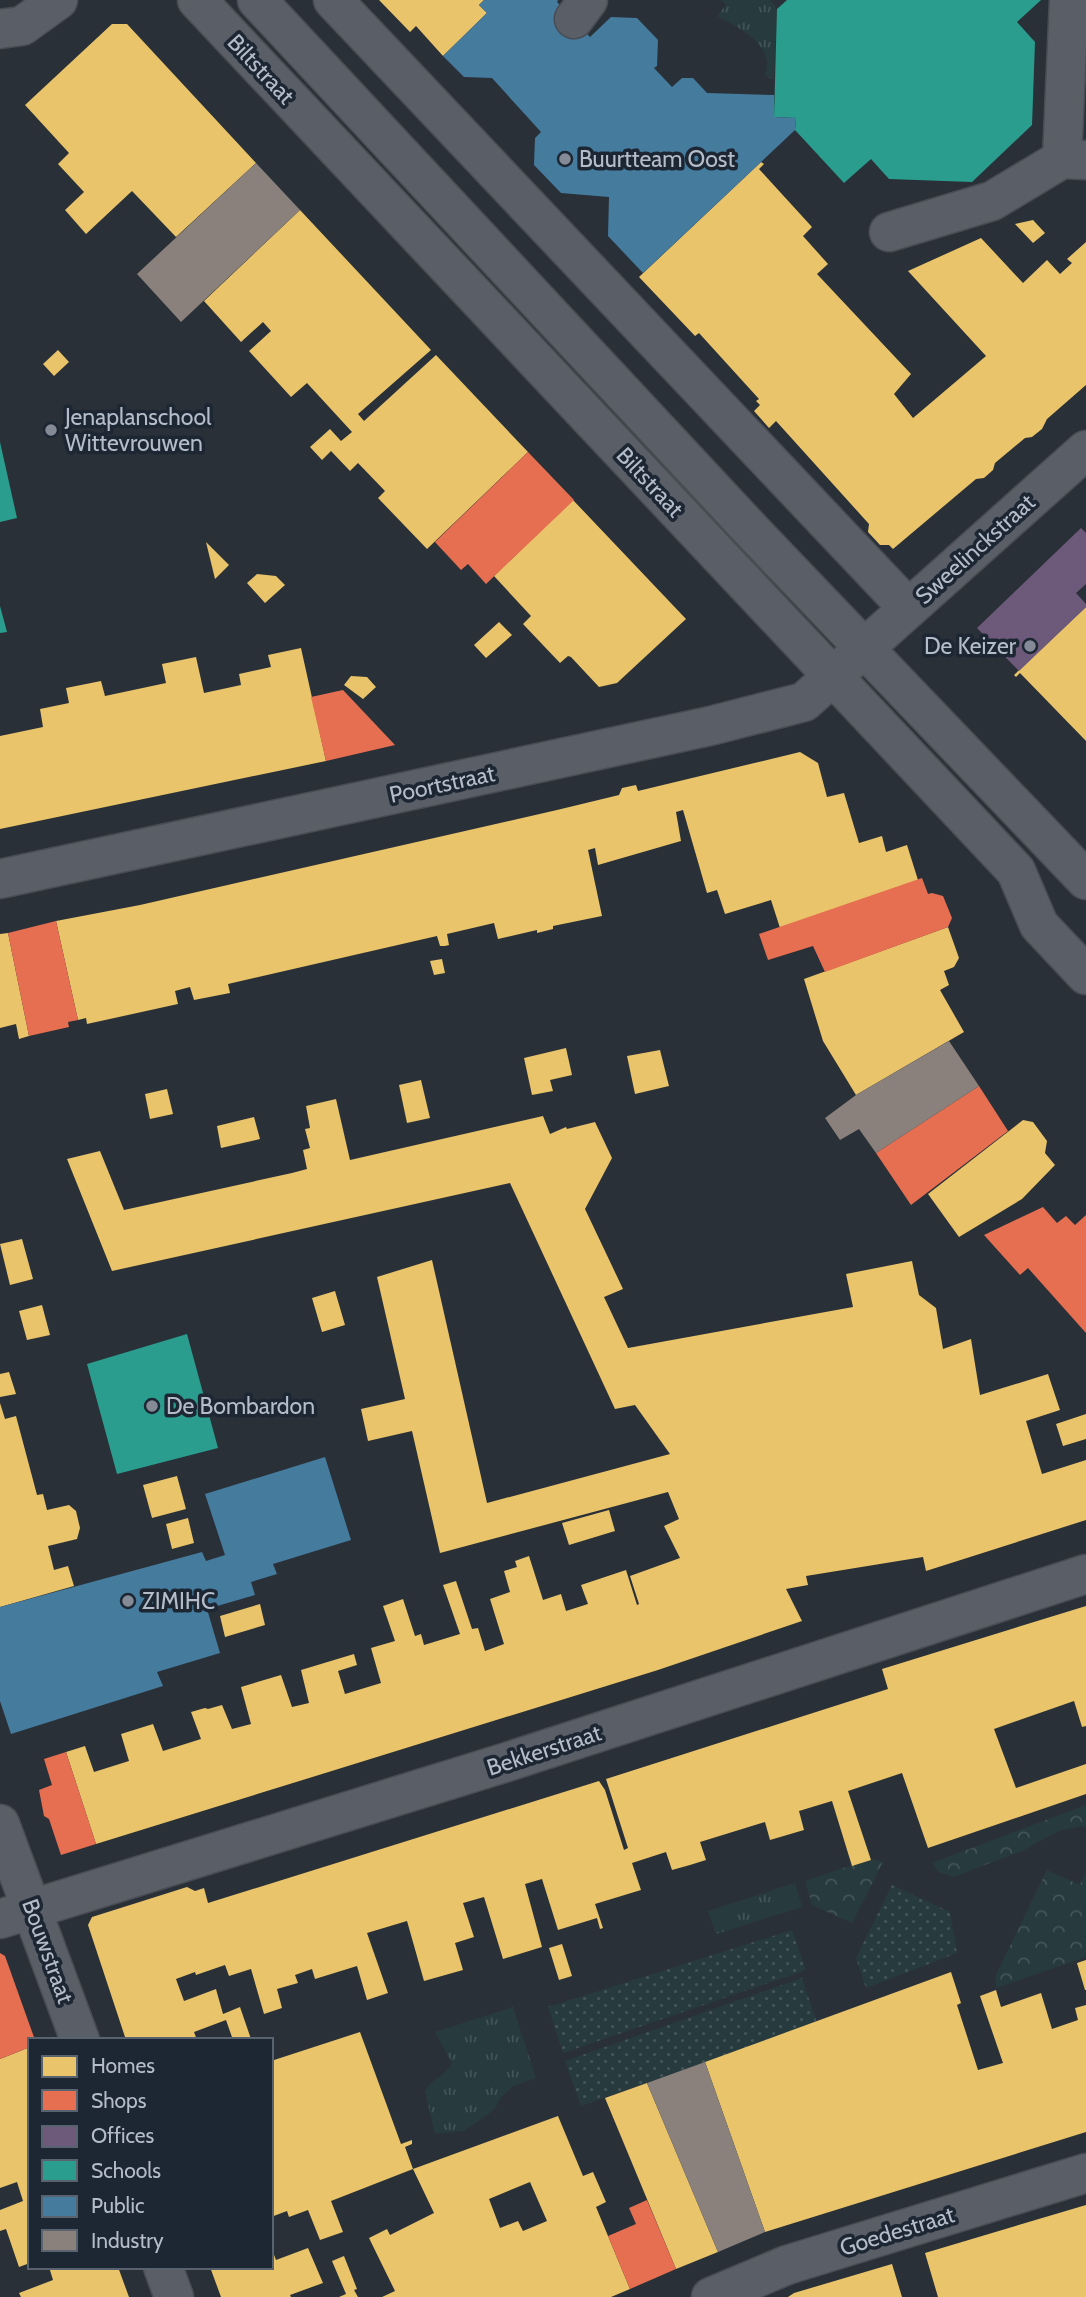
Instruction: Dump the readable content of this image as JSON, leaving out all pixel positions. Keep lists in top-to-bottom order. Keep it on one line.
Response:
{"streets":{"street":["Biltstraat","Sweelinckstraat","Poortstraat","Bekkerstraat","Bouwstraat","Goedestraat"]},"crossings":[["Biltstraat","Sweelinckstraat"],["Biltstraat","Poortstraat"],["Sweelinckstraat","Poortstraat"],["Bekkerstraat","Bouwstraat"]],"places":["Buurtteam Oost","Jenaplanschool Wittevrouwen","De Keizer","De Bombardon","ZIMIHC"],"legend":["Homes","Shops","Offices","Schools","Public","Industry"]}
